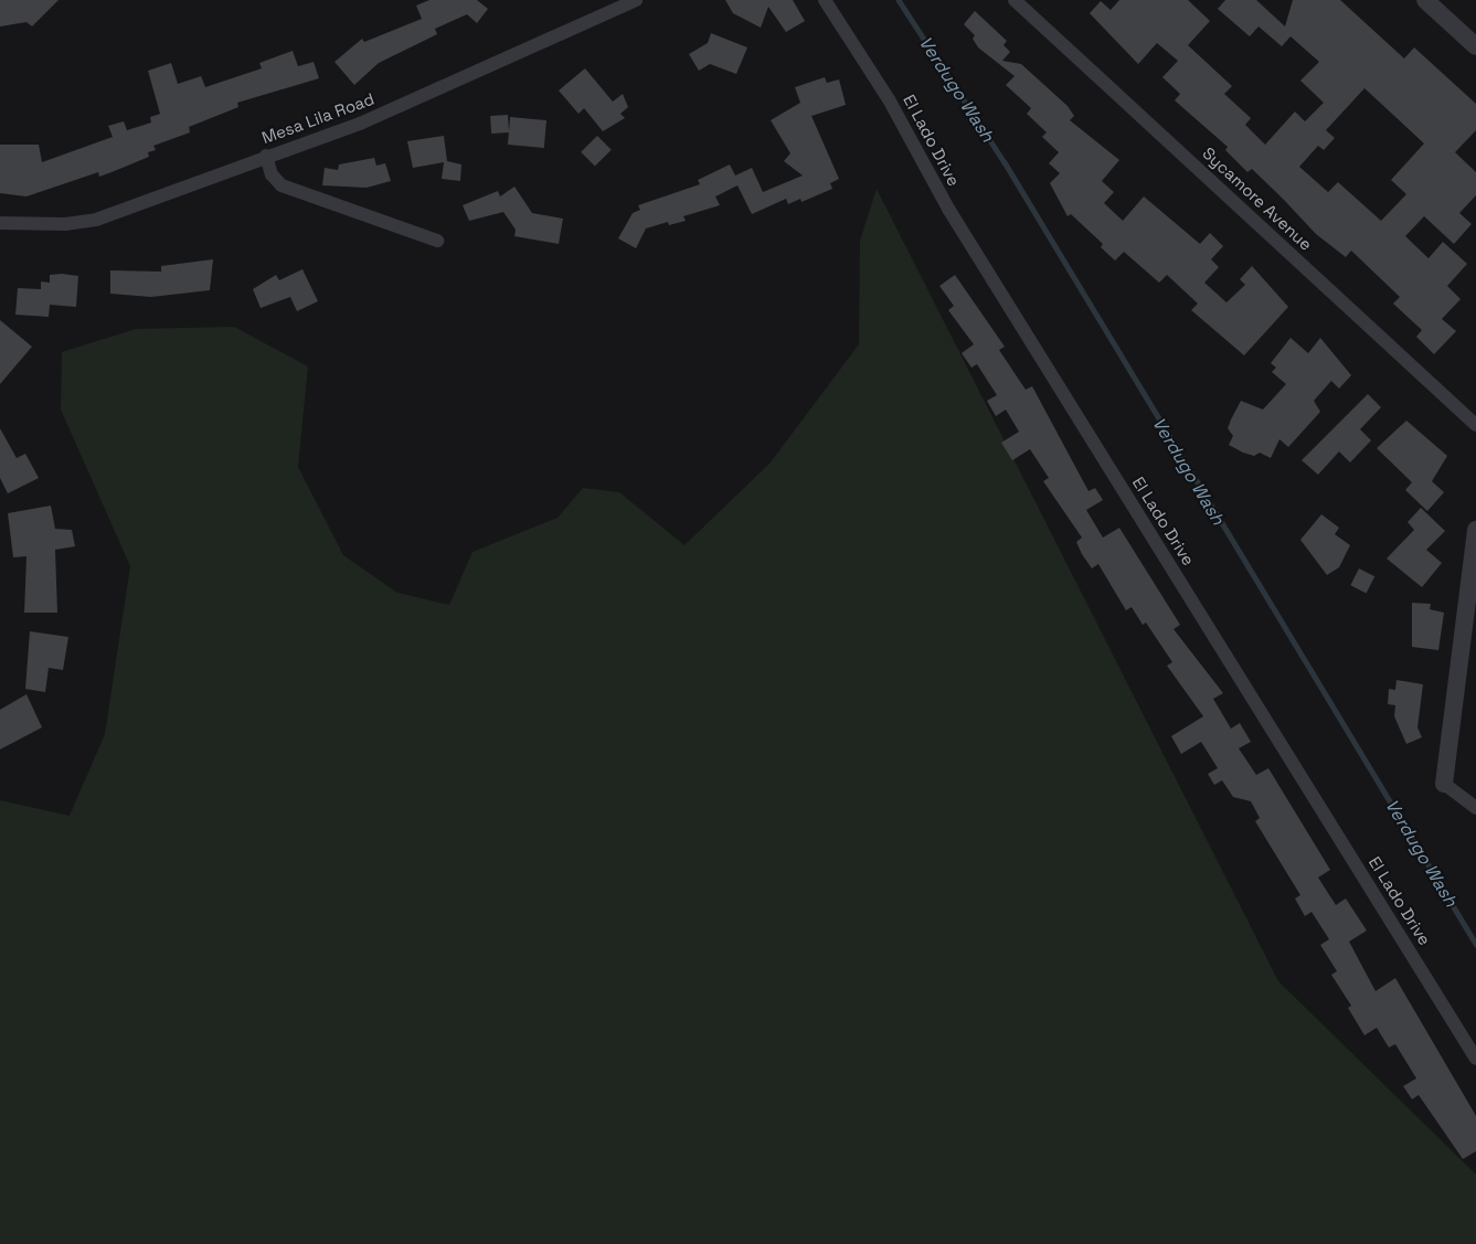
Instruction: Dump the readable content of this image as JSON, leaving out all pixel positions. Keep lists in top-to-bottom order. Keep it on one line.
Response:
{"streets":{"street":["Mesa Lila Road","El Lado Drive","Sycamore Avenue"]},"water":["Verdugo Wash"]}
